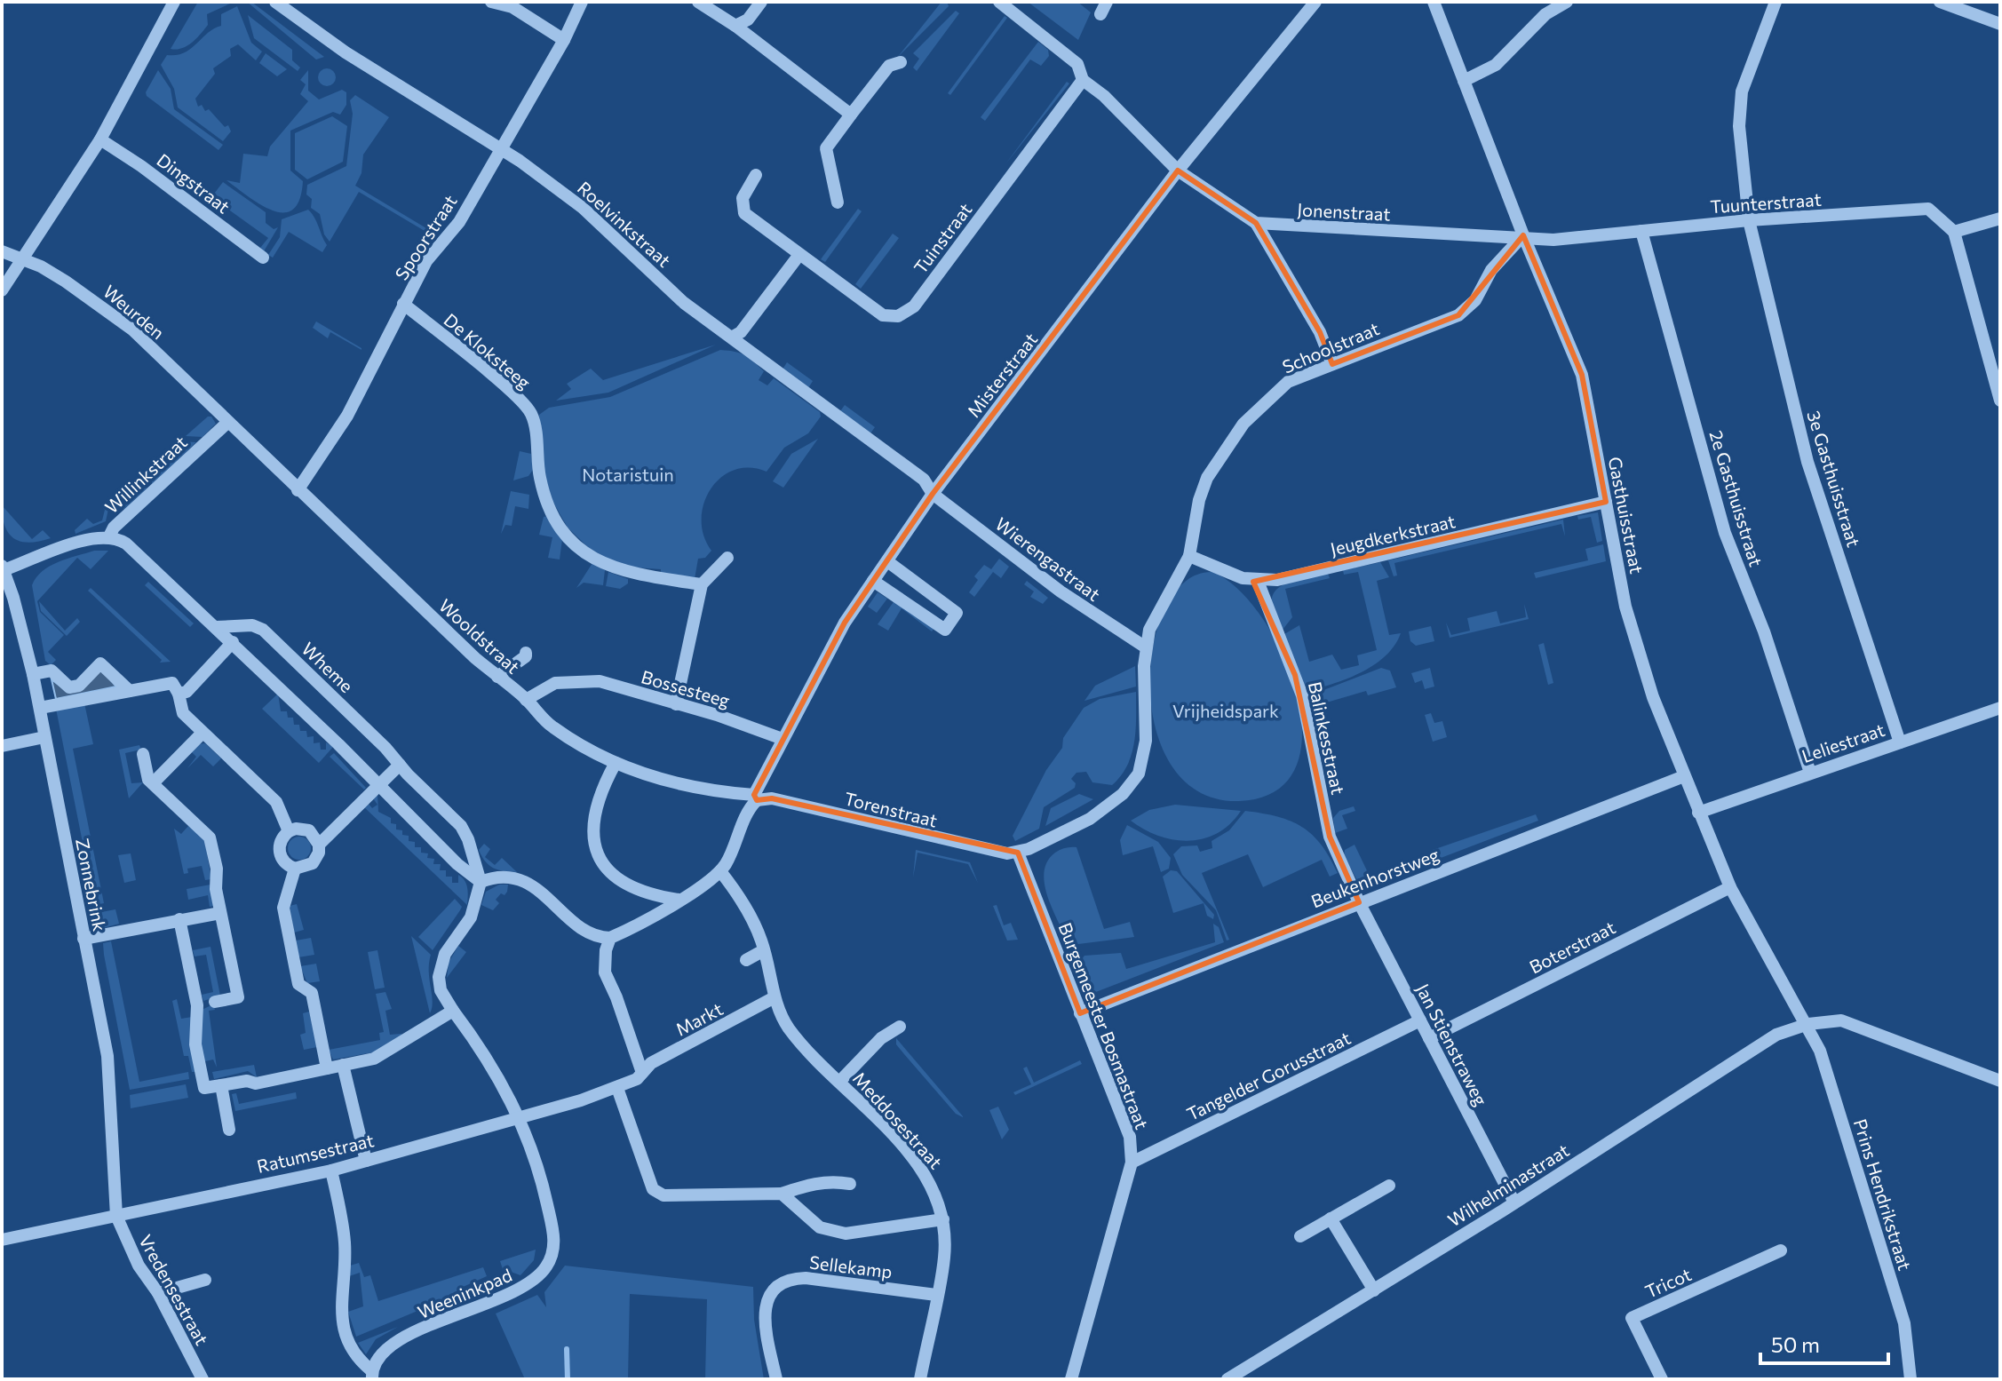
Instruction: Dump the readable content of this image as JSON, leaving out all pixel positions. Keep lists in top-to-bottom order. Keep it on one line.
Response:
{"streets":{"street":["Dingstraat","Tuunterstraat","Jonenstraat","Roelvinkstraat","Spoorstraat","Tuinstraat","Weurden","Schoolstraat","De Kloksteeg","Misterstraat","Willinkstraat","3e Gasthuisstraat","2e Gasthuisstraat","Gasthuisstraat","Jeugdkerkstraat","Wierengastraat","Wooldstraat","Wheme","Bossesteeg","Balinkesstraat","Leliestraat","Torenstraat","Beukenhorstweg","Zonnebrink","Boterstraat","Markt","Burgemeester Bosmastraat","Jan Stienstraweg","Tangelder Gorusstraat","Meddosestraat","Ratumsestraat","Wilhelminastraat","Prins Hendrikstraat","Sellekamp","Tricot","Vredensestraat","Weeninkpad"]},"crossings":[["Tuunterstraat","Jonenstraat"],["Tuunterstraat","Schoolstraat"],["Tuunterstraat","3e Gasthuisstraat"],["Tuunterstraat","2e Gasthuisstraat"],["Tuunterstraat","Gasthuisstraat"],["Jonenstraat","Schoolstraat"],["Jonenstraat","Gasthuisstraat"],["Roelvinkstraat","Spoorstraat"],["Roelvinkstraat","Misterstraat"],["Roelvinkstraat","Wierengastraat"],["Spoorstraat","De Kloksteeg"],["Spoorstraat","Wooldstraat"],["Weurden","Willinkstraat"],["Weurden","Wooldstraat"],["Schoolstraat","Gasthuisstraat"],["Schoolstraat","Jeugdkerkstraat"],["Schoolstraat","Wierengastraat"],["Schoolstraat","Torenstraat"],["Schoolstraat","Burgemeester Bosmastraat"],["Misterstraat","Wierengastraat"],["Misterstraat","Wooldstraat"],["Misterstraat","Bossesteeg"],["Misterstraat","Torenstraat"],["Willinkstraat","Wooldstraat"],["Willinkstraat","Zonnebrink"],["3e Gasthuisstraat","Leliestraat"],["2e Gasthuisstraat","Leliestraat"],["Gasthuisstraat","Jeugdkerkstraat"],["Gasthuisstraat","Leliestraat"],["Gasthuisstraat","Beukenhorstweg"],["Gasthuisstraat","Boterstraat"],["Gasthuisstraat","Wilhelminastraat"],["Gasthuisstraat","Prins Hendrikstraat"],["Jeugdkerkstraat","Balinkesstraat"],["Wooldstraat","Bossesteeg"],["Wooldstraat","Torenstraat"],["Balinkesstraat","Beukenhorstweg"],["Balinkesstraat","Jan Stienstraweg"],["Torenstraat","Burgemeester Bosmastraat"],["Beukenhorstweg","Burgemeester Bosmastraat"],["Beukenhorstweg","Jan Stienstraweg"],["Zonnebrink","Ratumsestraat"],["Zonnebrink","Vredensestraat"],["Boterstraat","Jan Stienstraweg"],["Markt","Meddosestraat"],["Markt","Ratumsestraat"],["Burgemeester Bosmastraat","Tangelder Gorusstraat"],["Jan Stienstraweg","Tangelder Gorusstraat"],["Jan Stienstraweg","Wilhelminastraat"],["Meddosestraat","Sellekamp"],["Ratumsestraat","Vredensestraat"],["Ratumsestraat","Weeninkpad"],["Wilhelminastraat","Prins Hendrikstraat"]],"parks":["Notaristuin","Vrijheidspark"],"scale_bar":"50 m"}
